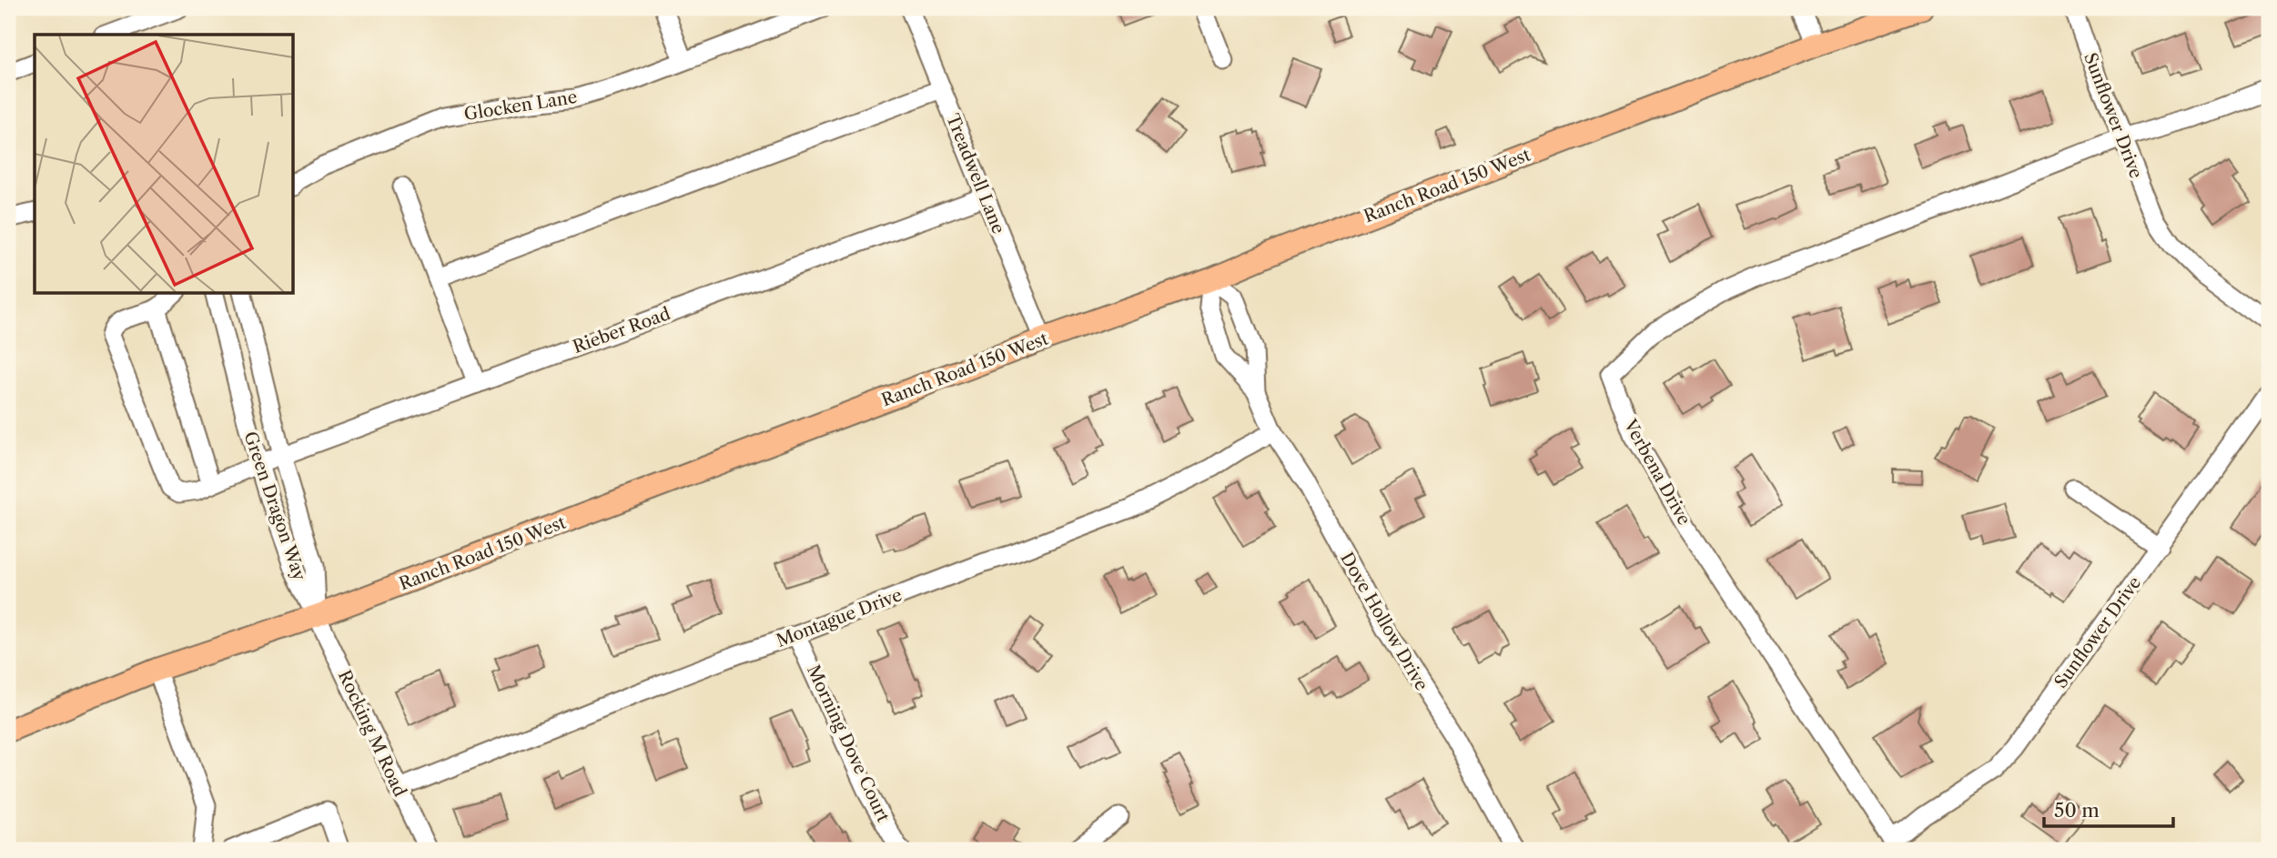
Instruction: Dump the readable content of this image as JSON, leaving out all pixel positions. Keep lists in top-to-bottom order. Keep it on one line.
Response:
{"streets":{"main road":["Ranch Road 150 West"],"street":["Glocken Lane","Sunflower Drive","Treadwell Lane","Rieber Road","Verbena Drive","Green Dragon Way","Montague Drive","Dove Hollow Drive","Rocking M Road","Morning Dove Court"]},"crossings":[["Sunflower Drive","Verbena Drive"],["Treadwell Lane","Ranch Road 150 West"],["Treadwell Lane","Rieber Road"],["Ranch Road 150 West","Green Dragon Way"],["Ranch Road 150 West","Dove Hollow Drive"],["Ranch Road 150 West","Rocking M Road"],["Rieber Road","Green Dragon Way"],["Green Dragon Way","Rocking M Road"],["Montague Drive","Dove Hollow Drive"],["Montague Drive","Rocking M Road"],["Montague Drive","Morning Dove Court"]],"scale_bar":"50 m"}
